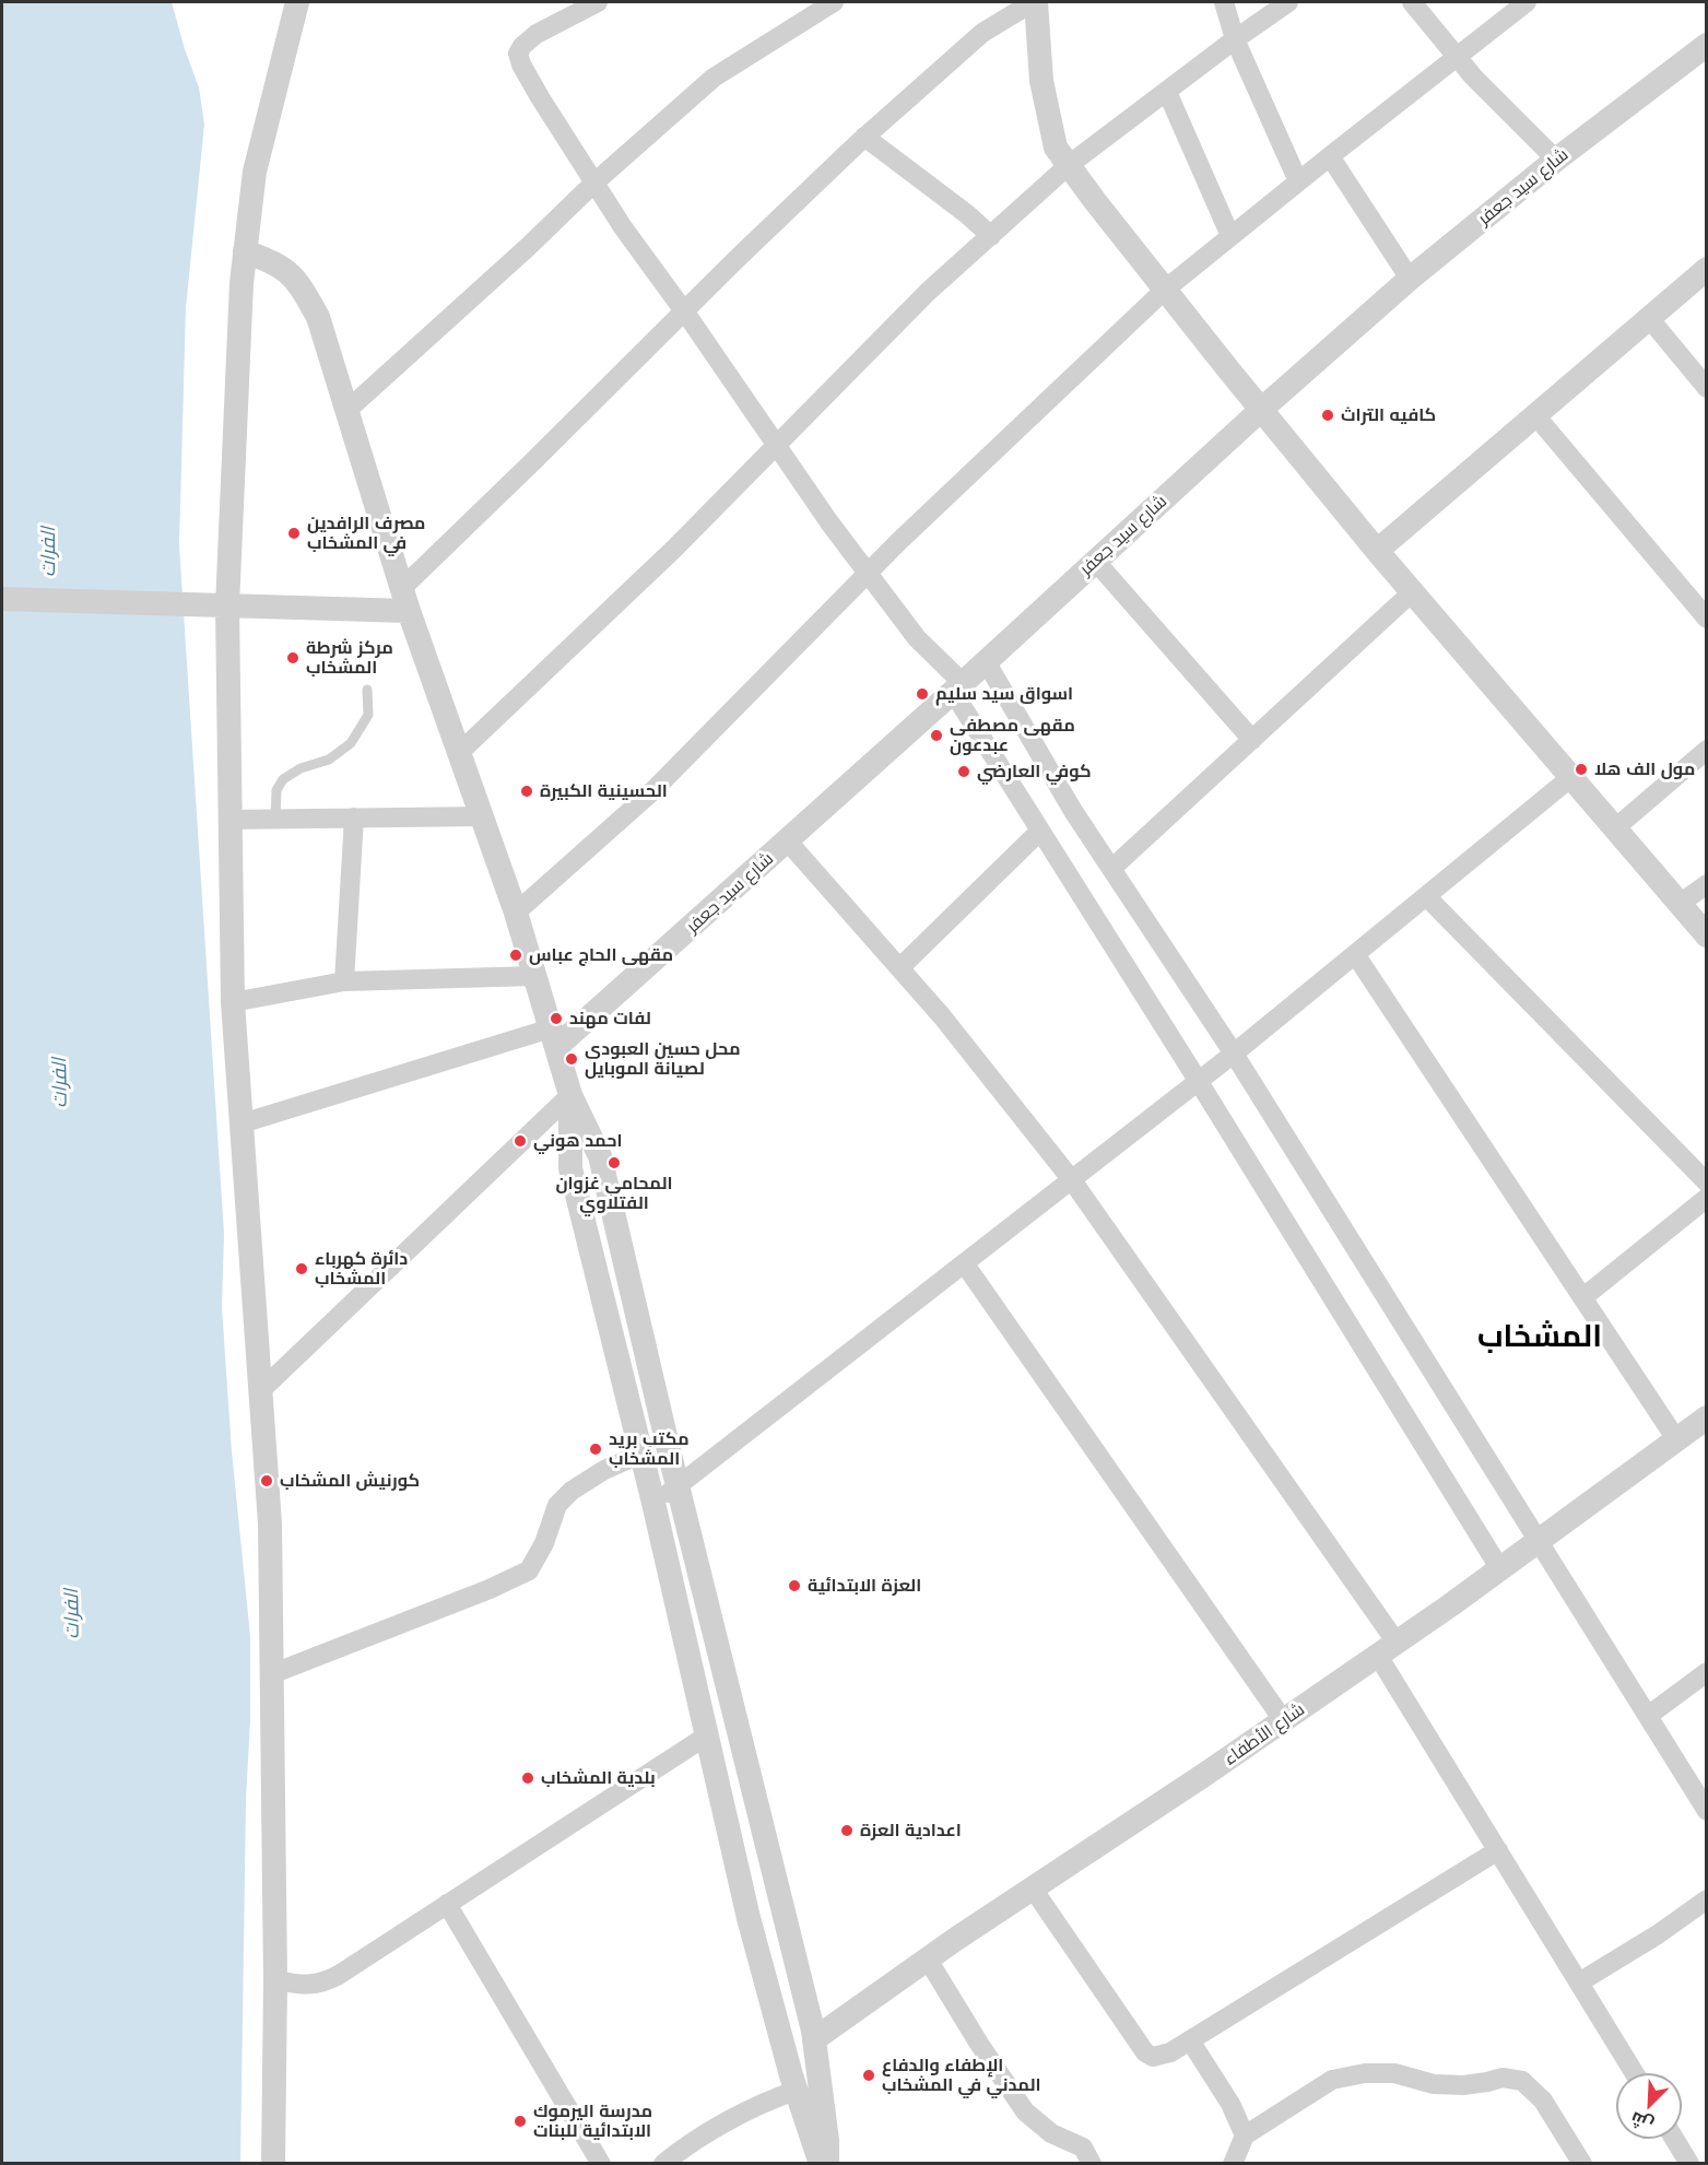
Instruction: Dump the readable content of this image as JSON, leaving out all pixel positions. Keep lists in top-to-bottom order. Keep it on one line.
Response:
{"streets":{"street":["شارع سيد جعفر","شارع الأطفاء"]},"districts":["المشخاب"],"water":["الفرات"],"places":["كافيه التراث","مصرف الرافدين في المشخاب","مركز شرطة المشخاب","اسواق سيد سليم","مقهى مصطفى عبدعون","مول الف هلا","كوفي العارضي","الحسينية الكبيرة","مقهى الحاج عباس","لفات مهند","محل حسين العبودي لصيانة الموبايل","احمد هوني","المحامي غزوان الفتلاوي","دائرة كهرباء المشخاب","مكتب بريد المشخاب","كورنيش المشخاب","العزة الابتدائية","بلدية المشخاب","اعدادية العزة","الإطفاء والدفاع المدني في المشخاب","مدرسة اليرموك الابتدائية للبنات"],"north":"bottom left"}
